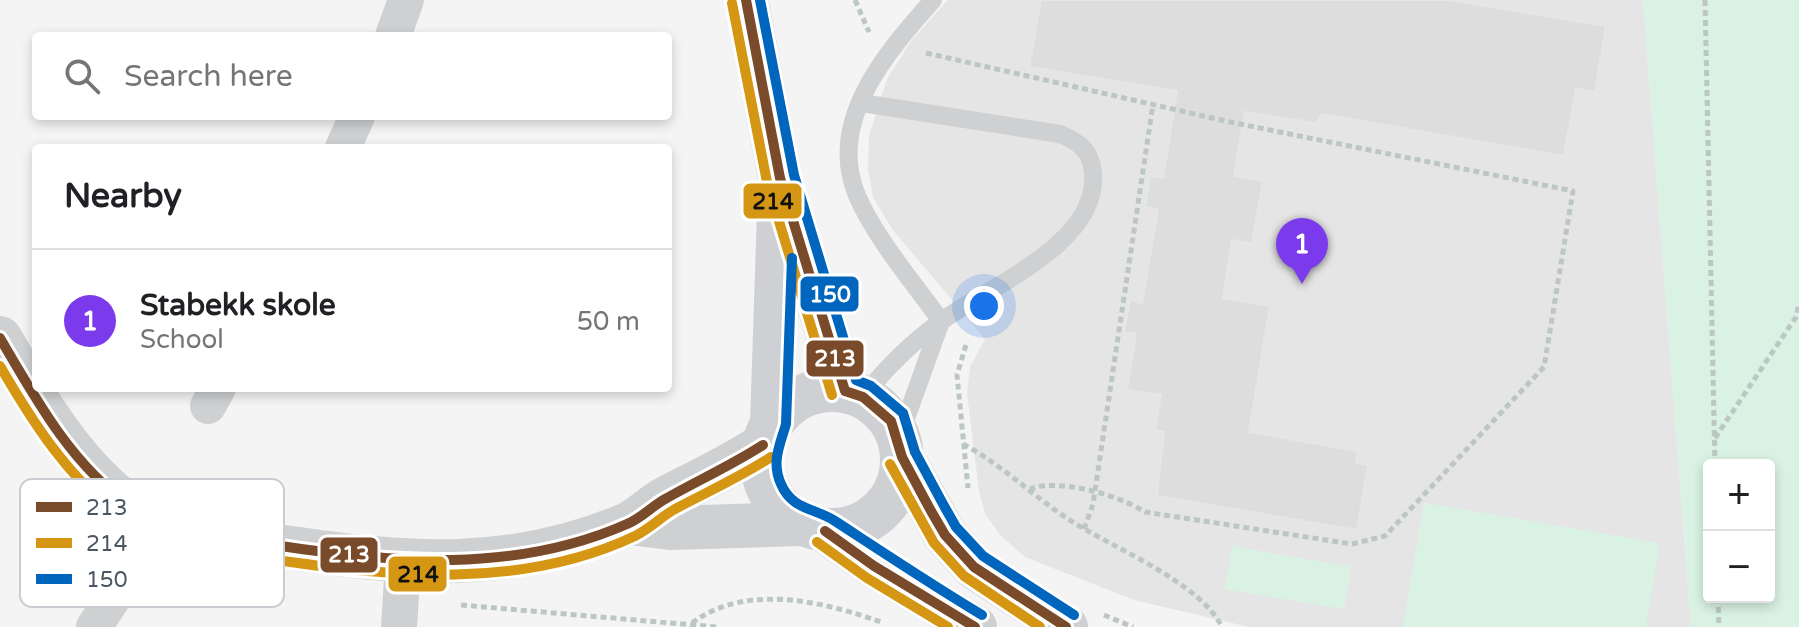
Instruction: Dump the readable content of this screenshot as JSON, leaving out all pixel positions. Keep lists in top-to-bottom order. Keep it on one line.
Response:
{"lines":["transit line 213","transit line 150","transit line 214"],"legend":["213","214","150"],"page":{"search":"Search here","heading":"Nearby","pins":"1","list":[{"mark":"1","name":"Stabekk skole","note":"School","value":"50 m"}],"map_buttons":["+","−"]}}
